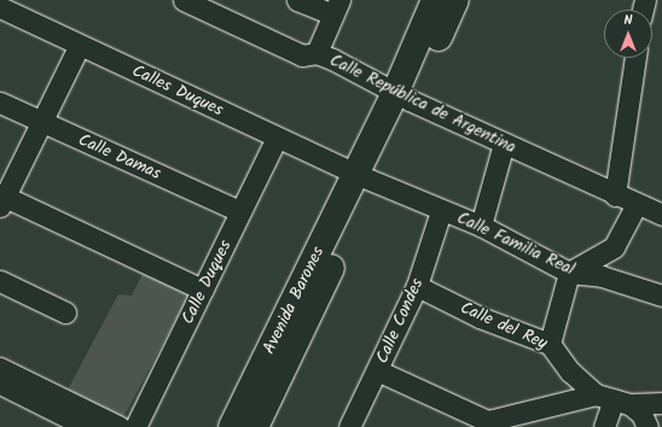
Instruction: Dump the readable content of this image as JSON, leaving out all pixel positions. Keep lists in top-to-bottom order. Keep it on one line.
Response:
{"streets":{"main road":["Avenida Barones"],"street":["Calles Duques","Calle República de Argentina","Calle Damas","Calle Familia Real","Calle Duques","Calle Condes","Calle del Rey"]},"crossings":[["Calles Duques","Calle Familia Real"],["Calles Duques","Calle Duques"],["Calles Duques","Avenida Barones"],["Calle Damas","Calle Duques"],["Calle Familia Real","Avenida Barones"],["Calle Familia Real","Calle Condes"],["Calle Condes","Calle del Rey"]],"north":"top"}
